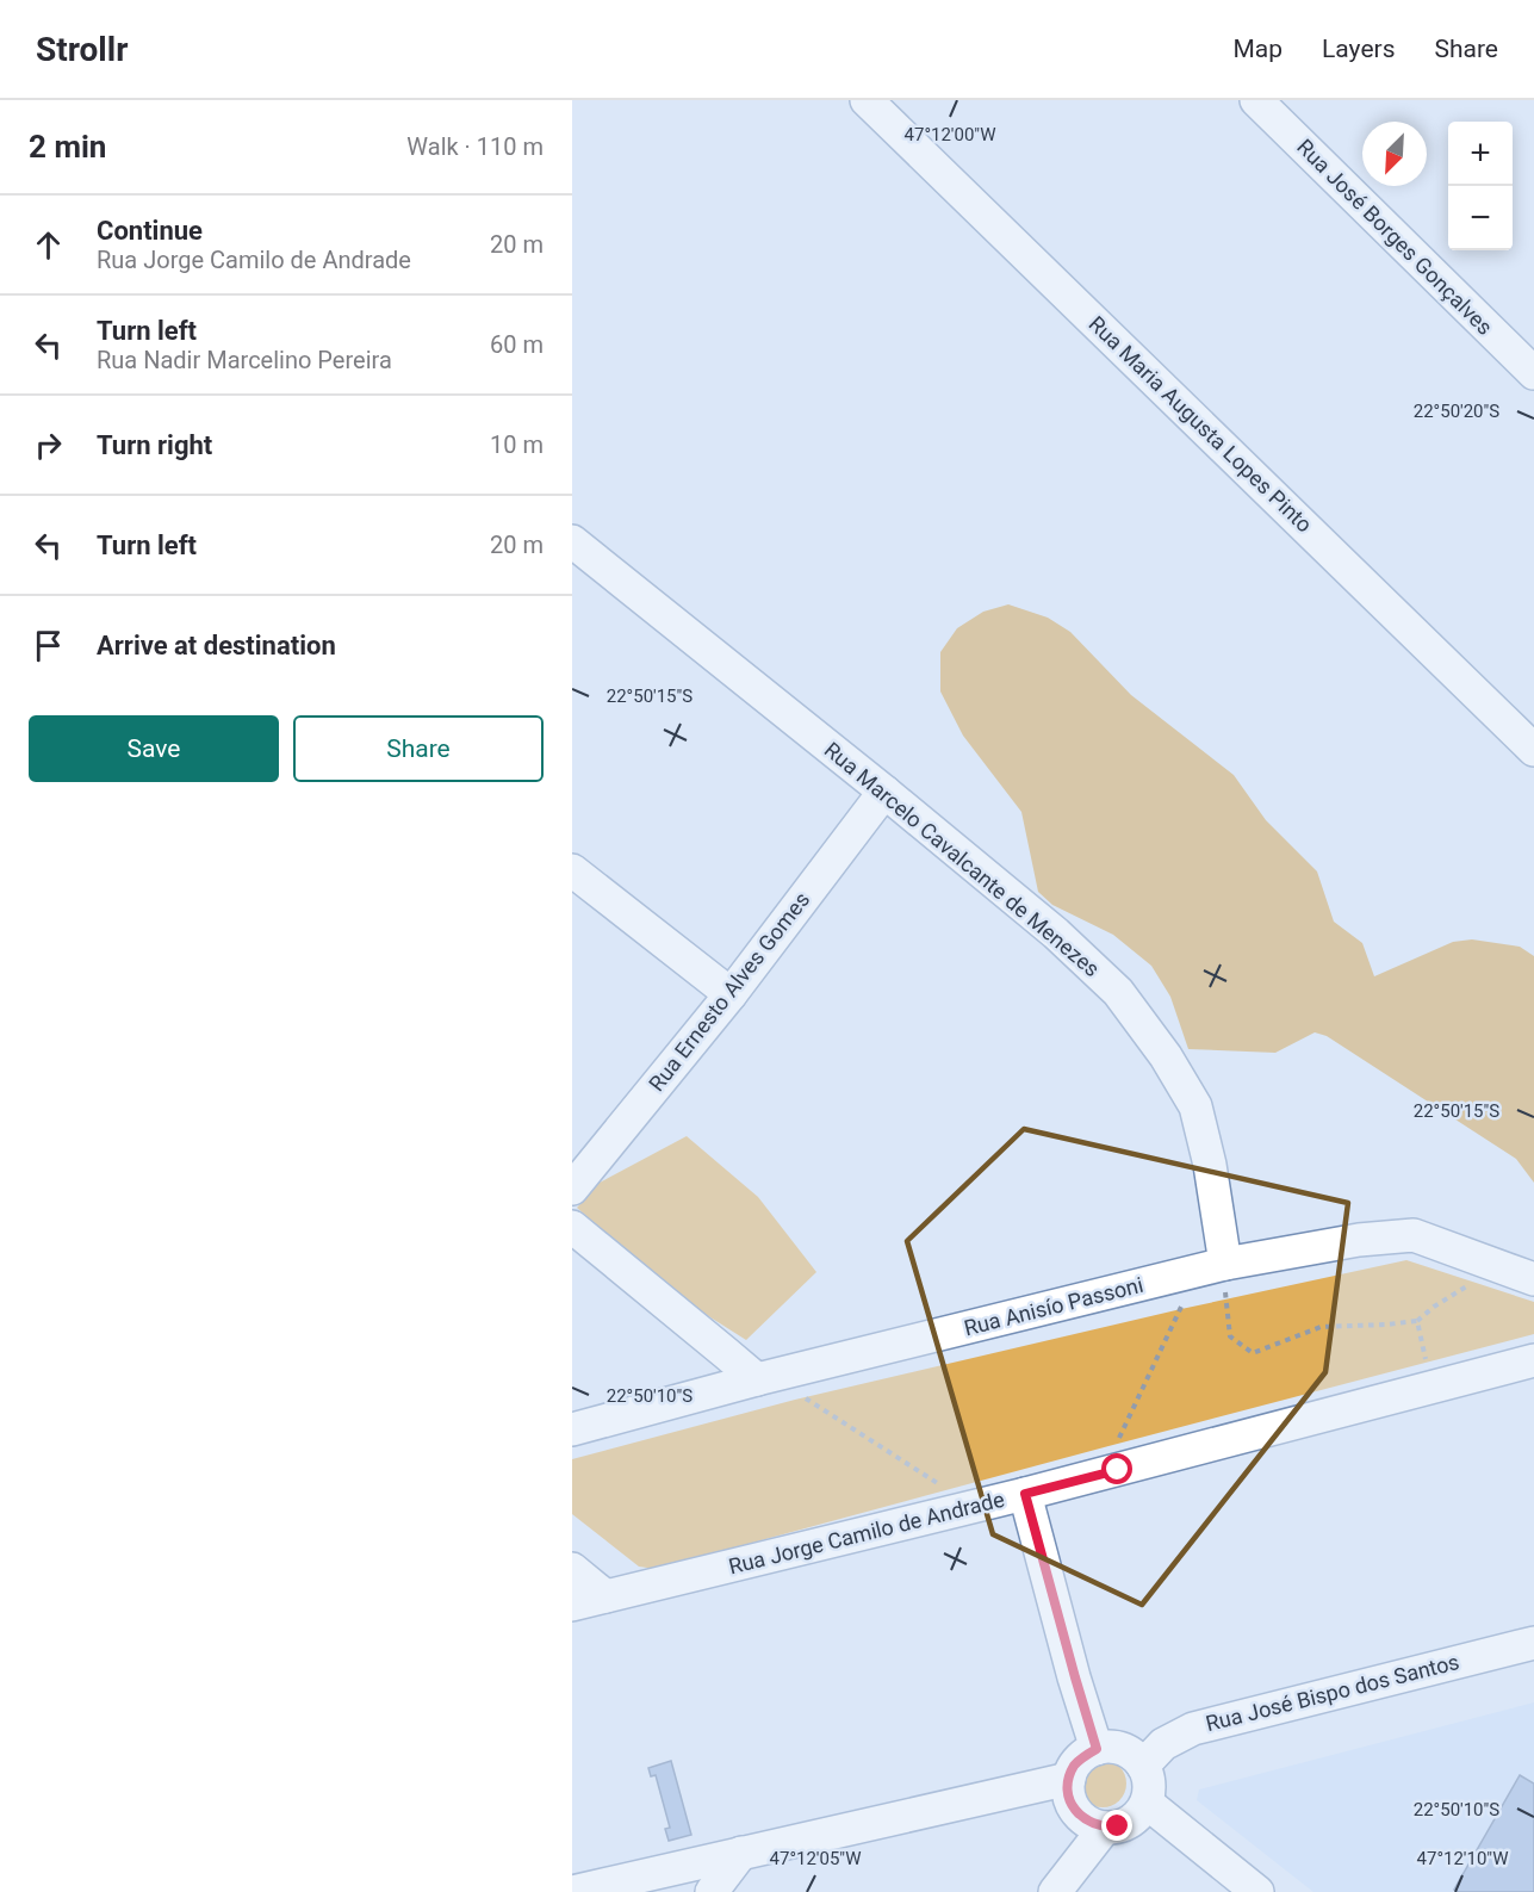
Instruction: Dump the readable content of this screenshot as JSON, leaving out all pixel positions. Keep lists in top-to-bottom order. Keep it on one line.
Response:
{"streets":{"street":["Rua José Borges Gonçalves","Rua Maria Augusta Lopes Pinto","Rua Marcelo Cavalcante de Menezes","Rua Ernesto Alves Gomes","Rua Anisío Passoni","Rua Jorge Camilo de Andrade","Rua José Bispo dos Santos"]},"crossings":[["Rua Marcelo Cavalcante de Menezes","Rua Ernesto Alves Gomes"],["Rua Marcelo Cavalcante de Menezes","Rua Anisío Passoni"]],"north":"bottom left","page":{"header":"Strollr","nav":["Map","Layers","Share"],"heading":["2 min","Walk · 110 m"],"map_buttons":["+","−"],"list":[["Continue","Rua Jorge Camilo de Andrade","20 m"],["Turn left","Rua Nadir Marcelino Pereira","60 m"],["Turn right","10 m"],["Turn left","20 m"],"Arrive at destination"],"buttons":["Save","Share"]},"coordinates":["47°12'00\"W","22°50'20\"S","22°50'15\"S","22°50'10\"S","47°12'05\"W","47°12'10\"W"]}
